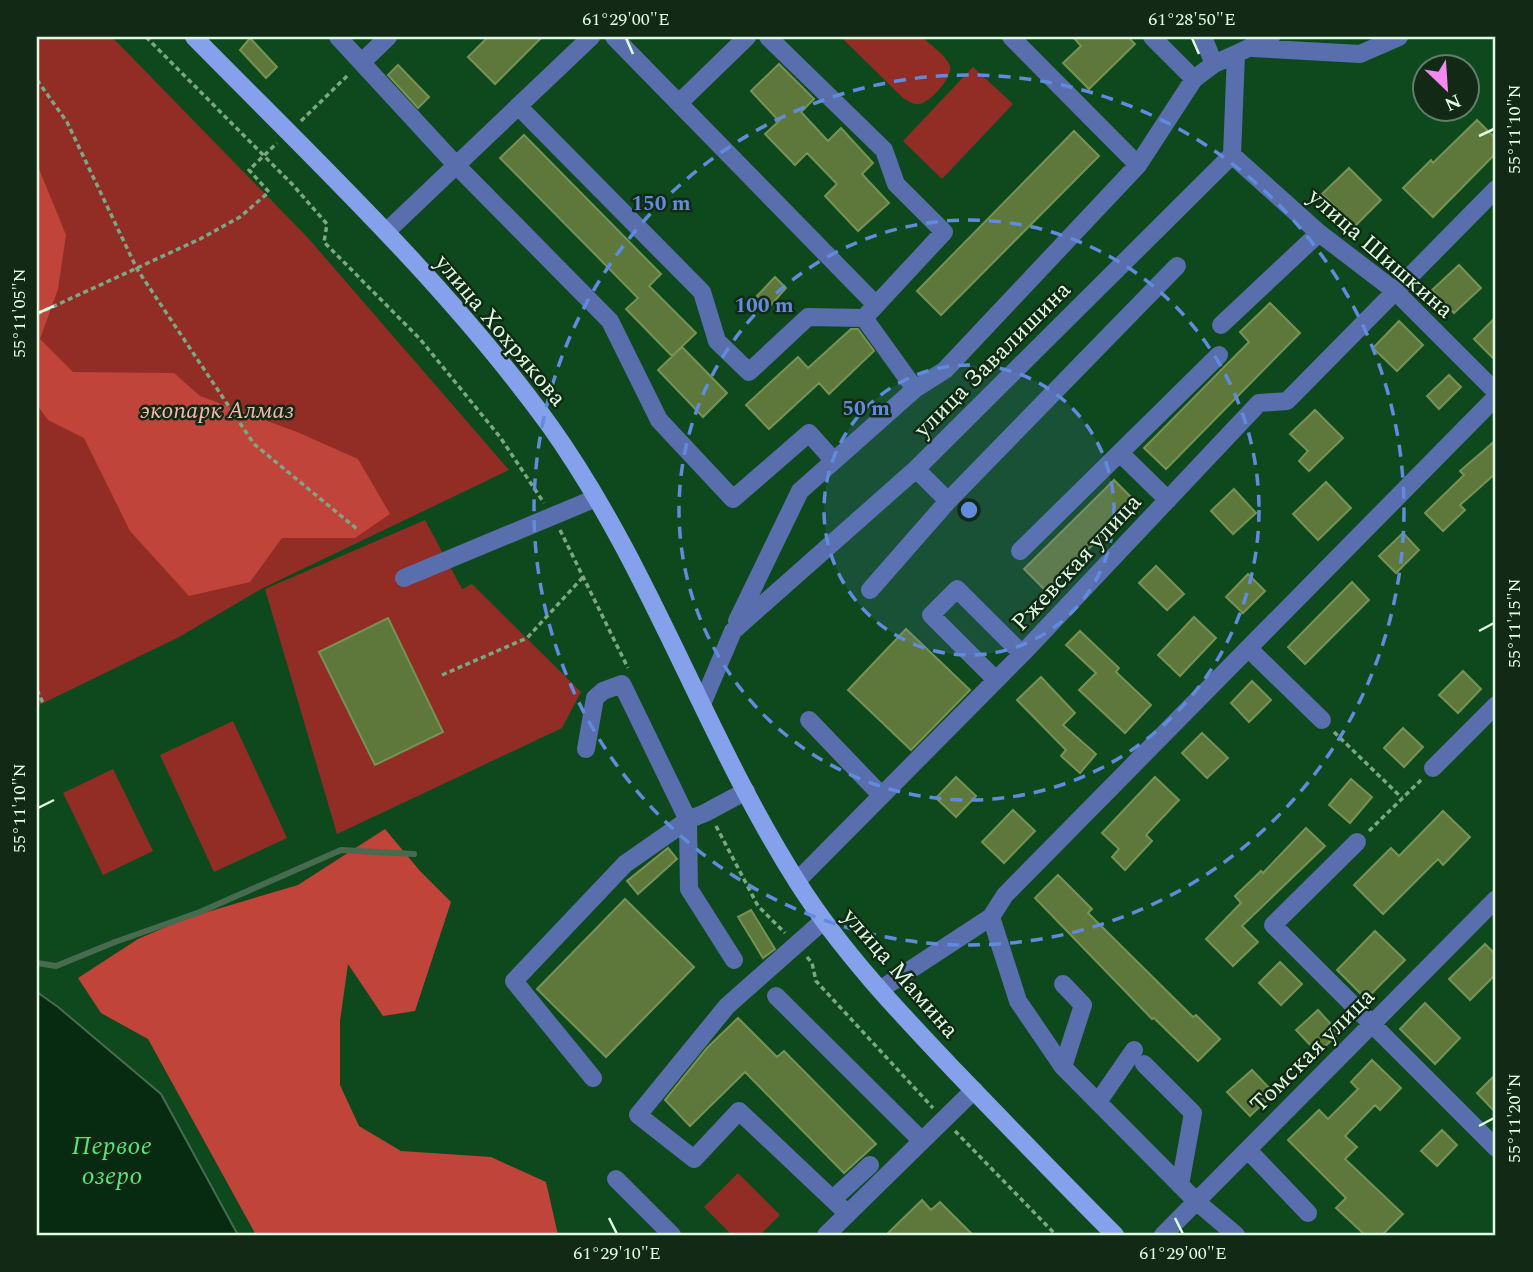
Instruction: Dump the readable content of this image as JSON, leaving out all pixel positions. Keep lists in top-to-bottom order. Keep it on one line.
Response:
{"streets":{"main road":["улица Хохрякова","улица Мамина"],"street":["улица Шишкина","улица Завалишина","Ржевская улица","Томская улица"]},"crossings":[["улица Шишкина","улица Завалишина"],["улица Шишкина","Ржевская улица"],["улица Хохрякова","улица Завалишина"],["улица Хохрякова","улица Мамина"],["улица Завалишина","улица Мамина"],["Ржевская улица","улица Мамина"]],"water":["Первое озеро"],"parks":["экопарк Алмаз"],"north":"bottom right","coordinates":["61°29'00\"E","61°28'50\"E","55°11'10\"N","55°11'05\"N","55°11'15\"N","55°11'20\"N","61°29'10\"E"],"rings":["150 m","100 m","50 m"]}
